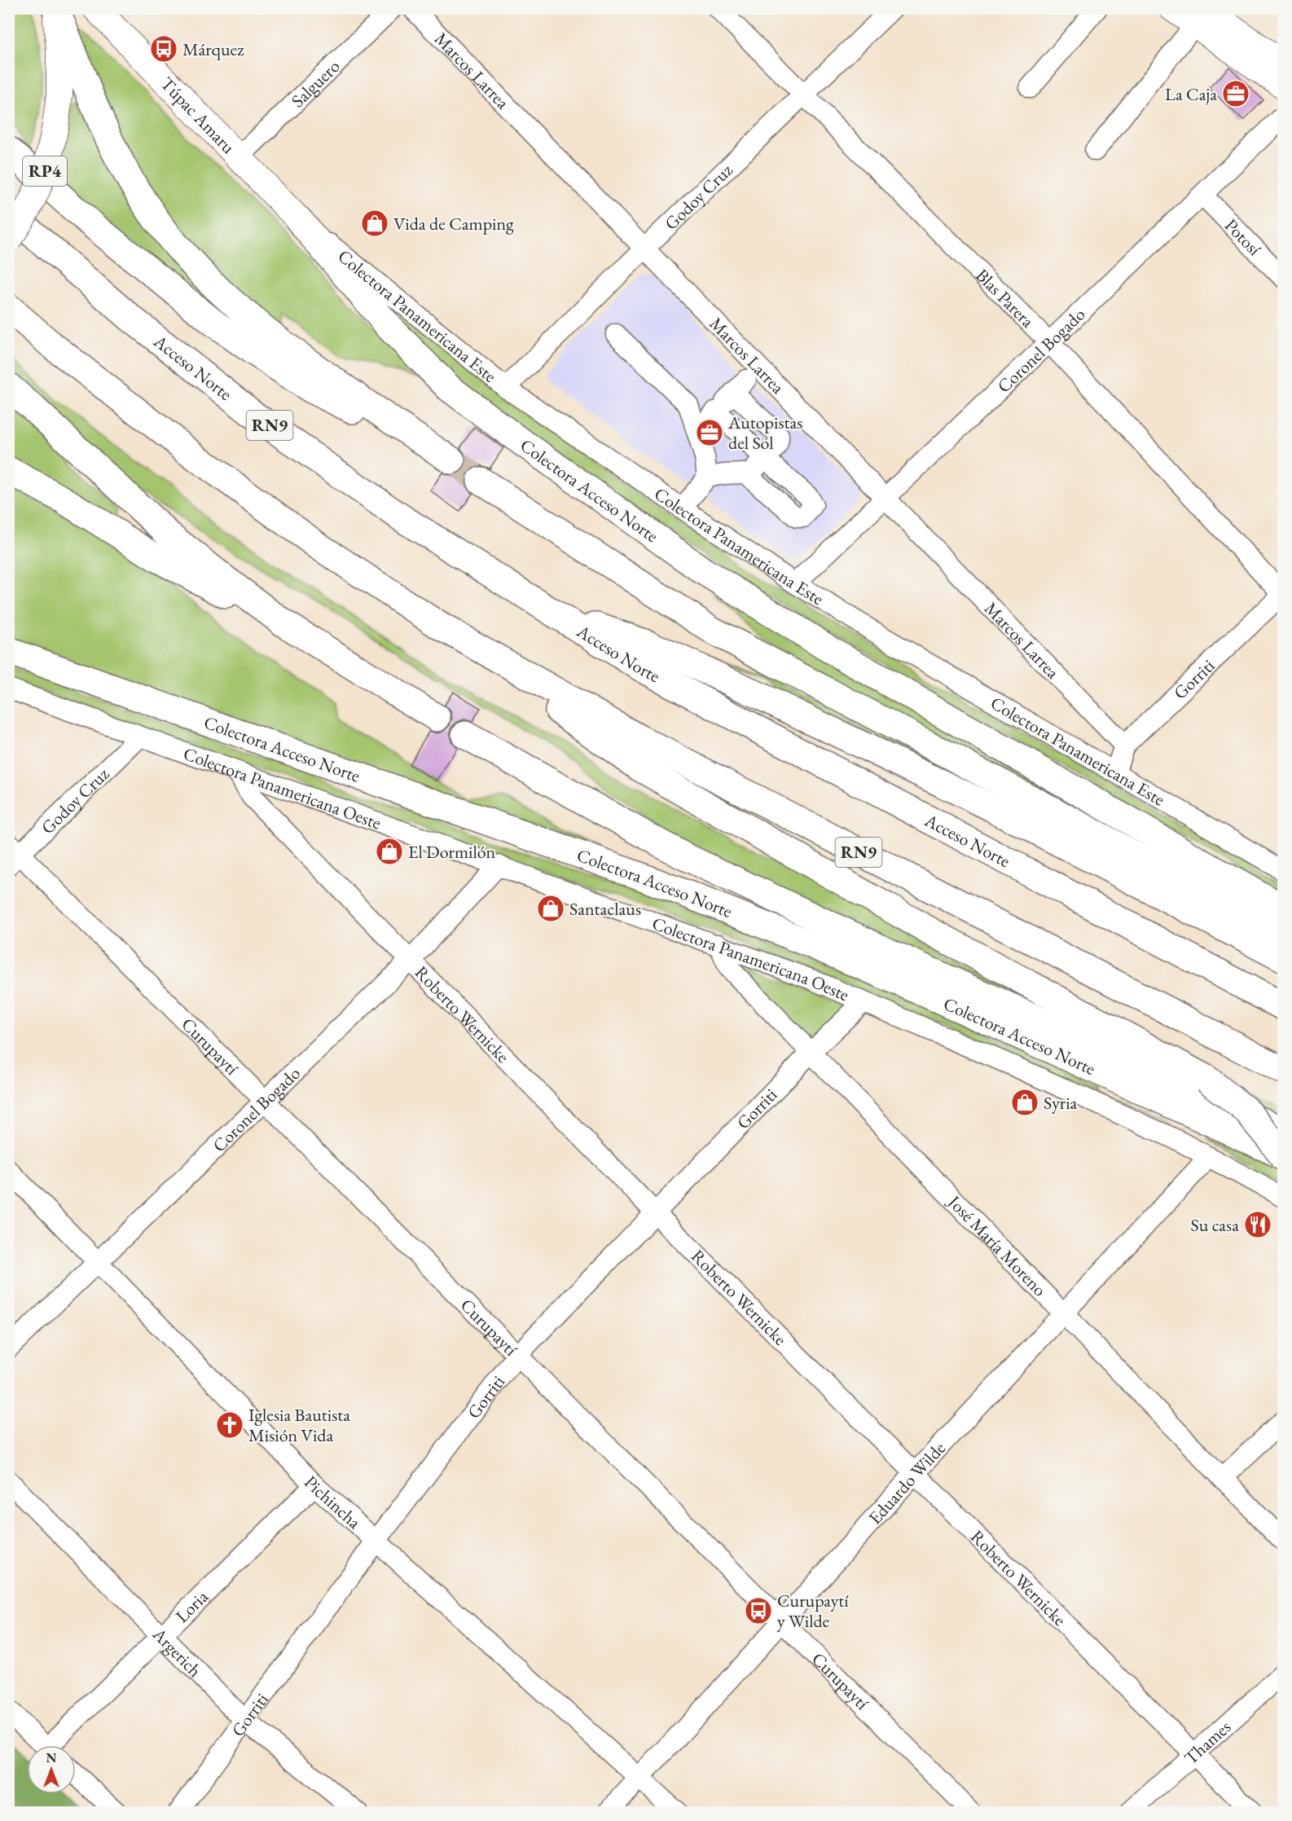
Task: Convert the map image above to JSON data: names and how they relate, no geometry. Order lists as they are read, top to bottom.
{
  "streets": {
    "highway": ["Acceso Norte", "RN9", "Colectora Acceso Norte"],
    "main road": ["Túpac Amaru", "RP4", "Colectora Panamericana Este"],
    "street": [
      "Marcos Larrea",
      "Salguero",
      "Godoy Cruz",
      "Potosí",
      "Blas Parera",
      "Coronel Bogado",
      "Gorriti",
      "Colectora Panamericana Oeste",
      "Roberto Wernicke",
      "Curupaytí",
      "José María Moreno",
      "Eduardo Wilde",
      "Pichincha",
      "Loria",
      "Argerich",
      "Thames"
    ]
  },
  "crossings": [
    ["Marcos Larrea", "Godoy Cruz"],
    ["Marcos Larrea", "Coronel Bogado"],
    ["Marcos Larrea", "Gorriti"],
    ["Salguero", "Túpac Amaru"],
    ["Salguero", "Colectora Panamericana Este"],
    ["Túpac Amaru", "Colectora Panamericana Este"],
    ["Godoy Cruz", "Blas Parera"],
    ["Godoy Cruz", "Colectora Panamericana Este"],
    ["Godoy Cruz", "Colectora Panamericana Oeste"],
    ["Godoy Cruz", "Curupaytí"],
    ["Potosí", "Coronel Bogado"],
    ["Blas Parera", "Coronel Bogado"],
    ["Blas Parera", "Gorriti"],
    ["Colectora Panamericana Este", "Coronel Bogado"],
    ["Colectora Panamericana Este", "Colectora Acceso Norte"],
    ["Colectora Panamericana Este", "Gorriti"],
    ["Coronel Bogado", "Colectora Panamericana Oeste"],
    ["Coronel Bogado", "Roberto Wernicke"],
    ["Coronel Bogado", "Curupaytí"],
    ["Coronel Bogado", "Pichincha"],
    ["Gorriti", "Colectora Panamericana Oeste"],
    ["Gorriti", "Roberto Wernicke"],
    ["Gorriti", "Curupaytí"],
    ["Gorriti", "José María Moreno"],
    ["Gorriti", "Pichincha"],
    ["Gorriti", "Argerich"],
    ["Colectora Panamericana Oeste", "Roberto Wernicke"],
    ["Colectora Panamericana Oeste", "José María Moreno"],
    ["Colectora Panamericana Oeste", "Eduardo Wilde"],
    ["Roberto Wernicke", "Eduardo Wilde"],
    ["Roberto Wernicke", "Thames"],
    ["Curupaytí", "Eduardo Wilde"],
    ["José María Moreno", "Eduardo Wilde"],
    ["Eduardo Wilde", "Pichincha"],
    ["Pichincha", "Loria"],
    ["Loria", "Argerich"]
  ],
  "places": {
    "bus stop": ["Márquez", "Curupaytí y Wilde"],
    "office": ["La Caja", "Autopistas del Sol"],
    "shop": [
      "Vida de Camping",
      "El Dormilón",
      "Santaclaus",
      "Syria"
    ],
    "restaurant": ["Su casa"],
    "church": ["Iglesia Bautista Misión Vida"]
  },
  "north": "top"
}
